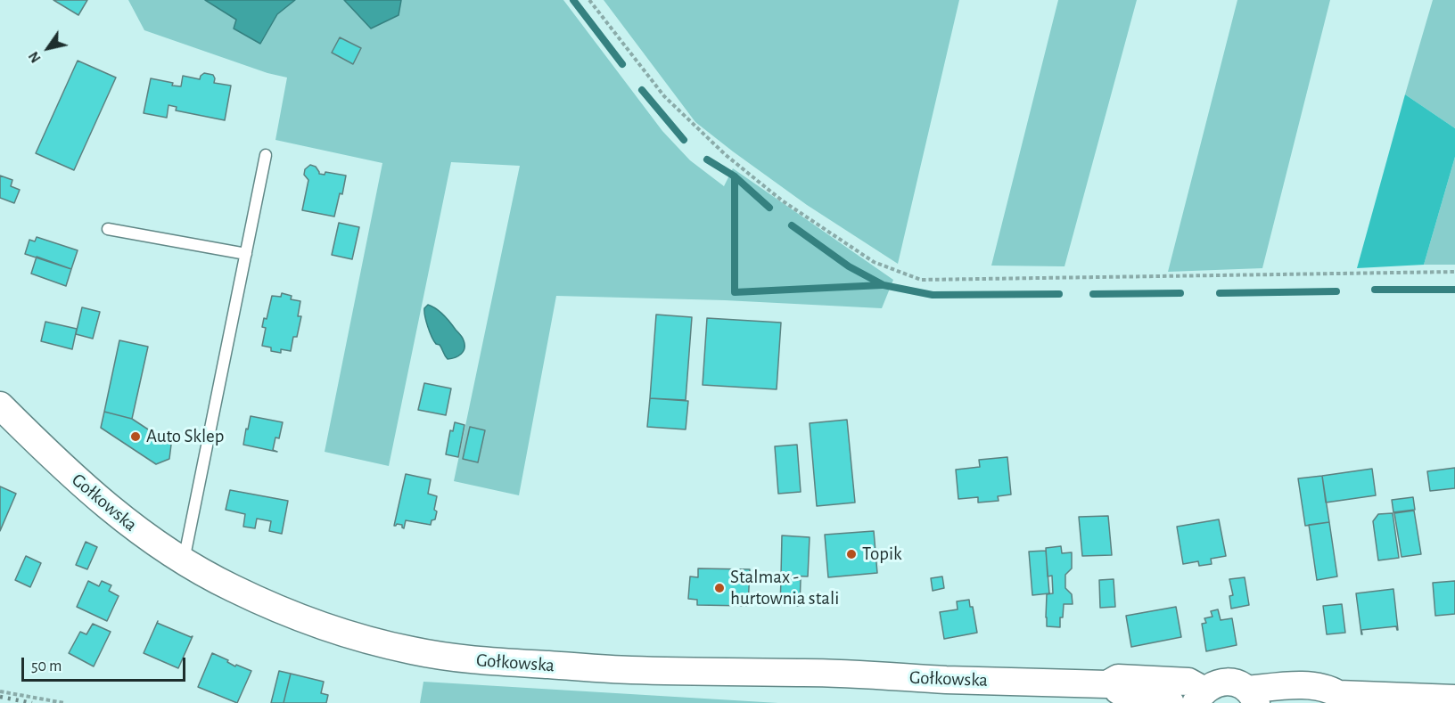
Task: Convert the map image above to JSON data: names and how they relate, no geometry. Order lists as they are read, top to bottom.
{
  "streets": {
    "street": ["Gołkowska"]
  },
  "places": ["Auto Sklep", "Topik", "Stalmax - hurtownia stali"],
  "scale_bar": "50 m",
  "north": "bottom left"
}
